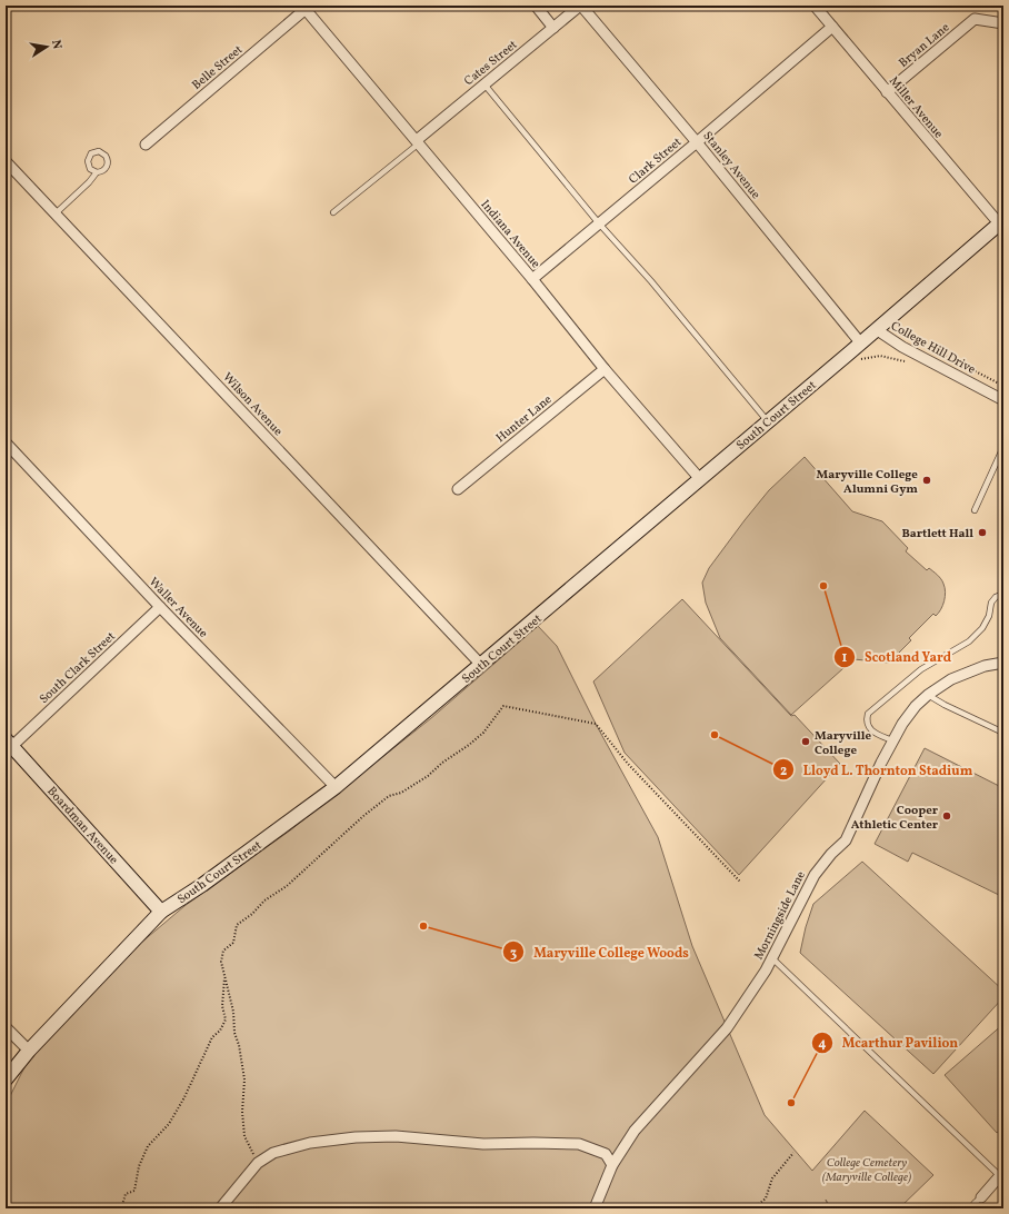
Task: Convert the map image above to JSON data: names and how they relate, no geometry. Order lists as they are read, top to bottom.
{
  "streets": {
    "street": [
      "Bryan Lane",
      "Cates Street",
      "Belle Street",
      "Miller Avenue",
      "Clark Street",
      "Stanley Avenue",
      "Indiana Avenue",
      "College Hill Drive",
      "Wilson Avenue",
      "South Court Street",
      "Hunter Lane",
      "Waller Avenue",
      "South Clark Street",
      "Boardman Avenue",
      "Morningside Lane"
    ]
  },
  "crossings": [
    ["Bryan Lane", "Miller Avenue"],
    ["Cates Street", "Stanley Avenue"],
    ["Cates Street", "Indiana Avenue"],
    ["Belle Street", "Indiana Avenue"],
    ["Miller Avenue", "Clark Street"],
    ["Miller Avenue", "South Court Street"],
    ["Clark Street", "Stanley Avenue"],
    ["Clark Street", "Indiana Avenue"],
    ["Stanley Avenue", "South Court Street"],
    ["Indiana Avenue", "South Court Street"],
    ["Indiana Avenue", "Hunter Lane"],
    ["College Hill Drive", "South Court Street"],
    ["Wilson Avenue", "South Court Street"],
    ["South Court Street", "Waller Avenue"],
    ["South Court Street", "Boardman Avenue"],
    ["Waller Avenue", "South Clark Street"],
    ["South Clark Street", "Boardman Avenue"]
  ],
  "parks": ["College Cemetery (Maryville College)"],
  "places": [
    "Maryville College Alumni Gym",
    "Bartlett Hall",
    "Scotland Yard",
    "Lloyd L. Thornton Stadium",
    "Maryville College",
    "Cooper Athletic Center",
    "Maryville College Woods",
    "Mcarthur Pavilion"
  ],
  "north": "right"
}
